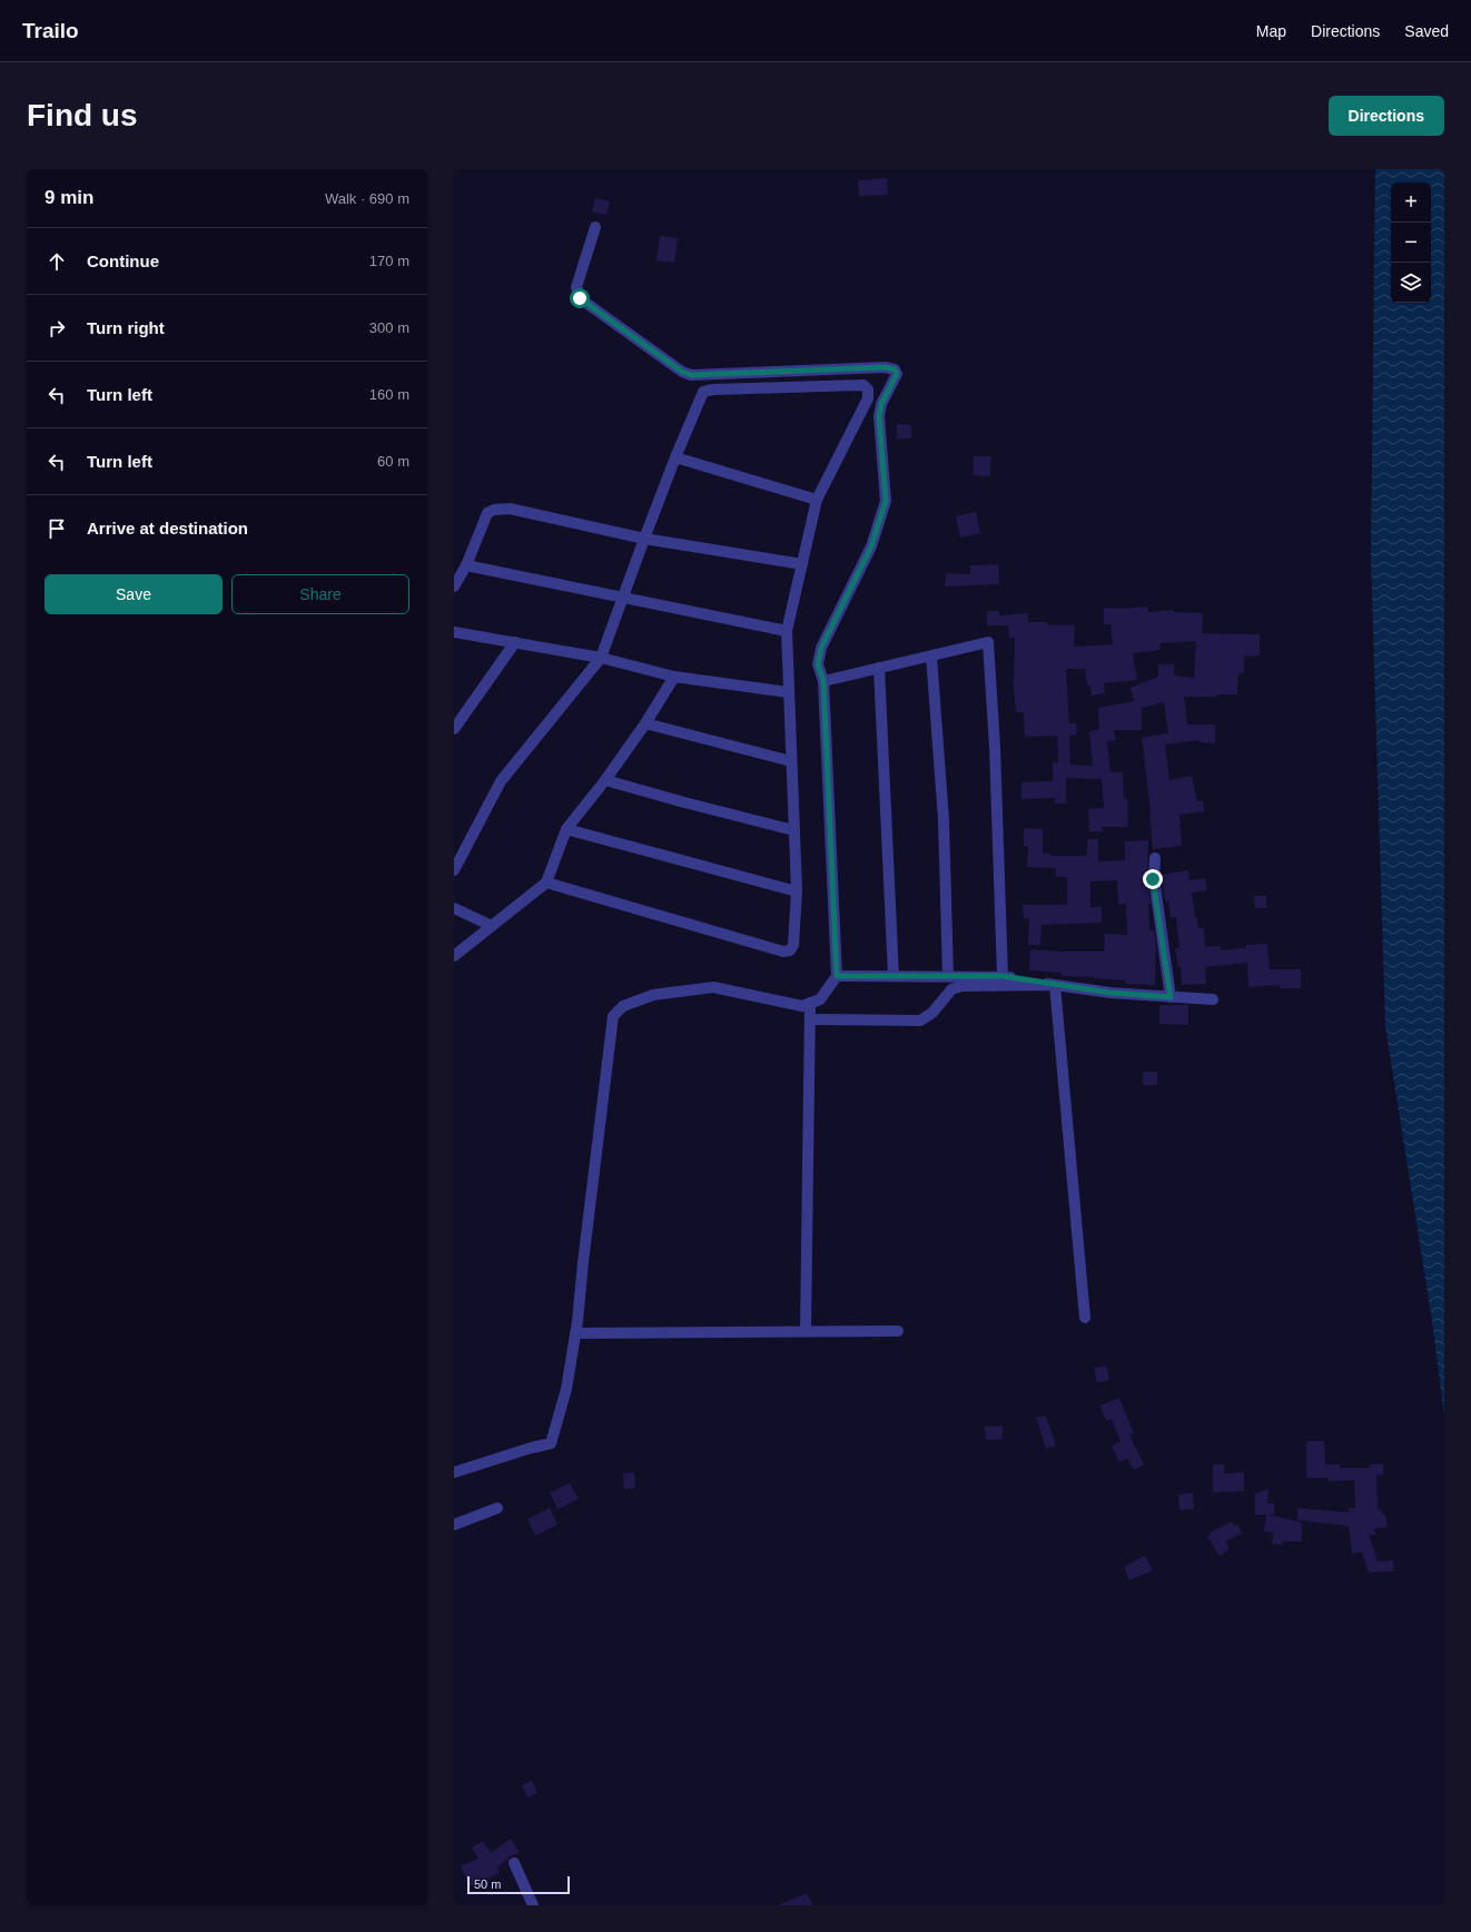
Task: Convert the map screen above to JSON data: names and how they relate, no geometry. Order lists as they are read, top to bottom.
{
  "scale_bar": "50 m",
  "page": {
    "header": "Trailo",
    "nav": ["Map", "Directions", "Saved"],
    "buttons": [
      "Directions",
      ["Save", "Share"]
    ],
    "title": "Find us",
    "heading": ["9 min", "Walk · 690 m"],
    "map_buttons": ["+", "−"],
    "list": [
      ["Continue", "170 m"],
      ["Turn right", "300 m"],
      ["Turn left", "160 m"],
      ["Turn left", "60 m"],
      "Arrive at destination"
    ],
    "scale": "50 m"
  }
}
